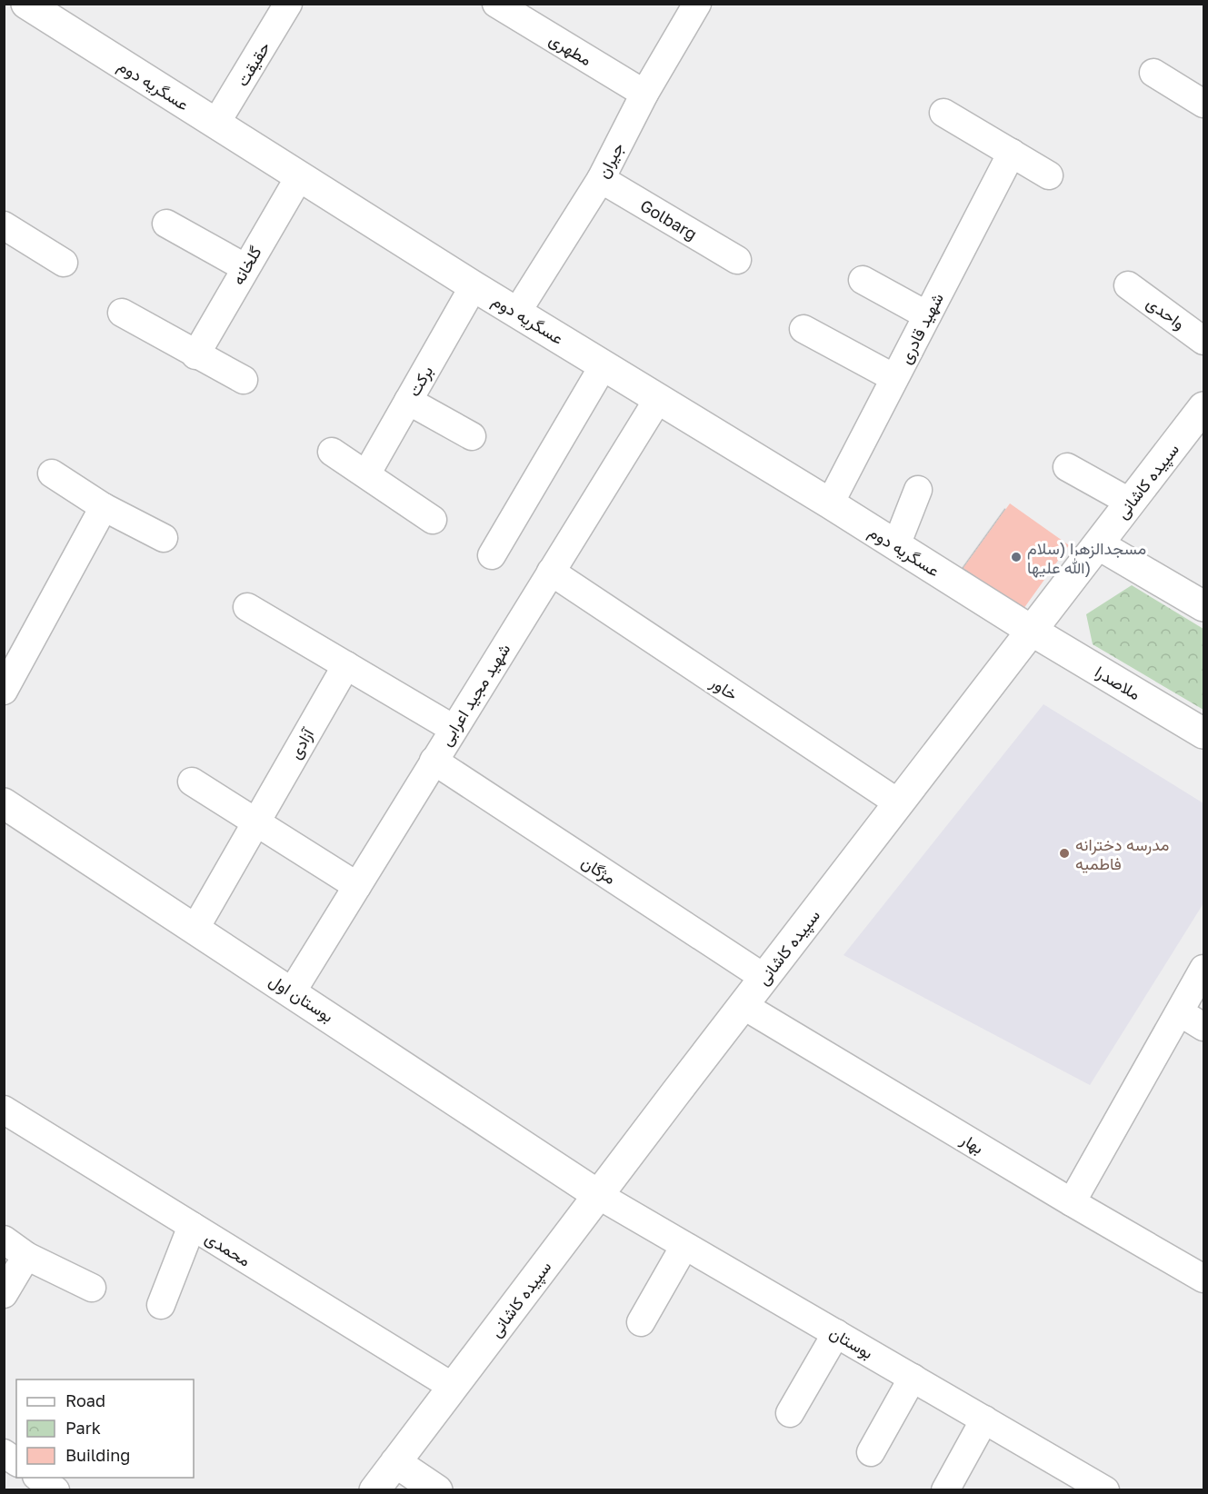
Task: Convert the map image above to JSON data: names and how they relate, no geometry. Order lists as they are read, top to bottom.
{
  "streets": {
    "street": [
      "مطهری",
      "حقیقت",
      "عسگریه دوم",
      "جیران",
      "Golbarg",
      "گلخانه",
      "واحدی",
      "شهید قادری",
      "برکت",
      "سپیده کاشانی",
      "ملاصدرا",
      "خاور",
      "شهید مجید اعرابی",
      "آزادی",
      "مژگان",
      "بوستان اول",
      "بهار",
      "محمدی",
      "بوستان"
    ]
  },
  "crossings": [
    ["مطهری", "جیران"],
    ["حقیقت", "عسگریه دوم"],
    ["عسگریه دوم", "جیران"],
    ["عسگریه دوم", "گلخانه"],
    ["عسگریه دوم", "شهید قادری"],
    ["عسگریه دوم", "برکت"],
    ["عسگریه دوم", "سپیده کاشانی"],
    ["عسگریه دوم", "ملاصدرا"],
    ["عسگریه دوم", "شهید مجید اعرابی"],
    ["جیران", "Golbarg"],
    ["سپیده کاشانی", "ملاصدرا"],
    ["سپیده کاشانی", "خاور"],
    ["سپیده کاشانی", "مژگان"],
    ["سپیده کاشانی", "بوستان اول"],
    ["سپیده کاشانی", "بهار"],
    ["سپیده کاشانی", "محمدی"],
    ["سپیده کاشانی", "بوستان"],
    ["خاور", "شهید مجید اعرابی"],
    ["شهید مجید اعرابی", "مژگان"],
    ["شهید مجید اعرابی", "بوستان اول"],
    ["آزادی", "بوستان اول"],
    ["بوستان اول", "بوستان"]
  ],
  "places": ["مسجدالزهرا (سلام الله علیها)", "مدرسه دخترانه فاطمیه"],
  "legend": ["Road", "Park", "Building"]
}
